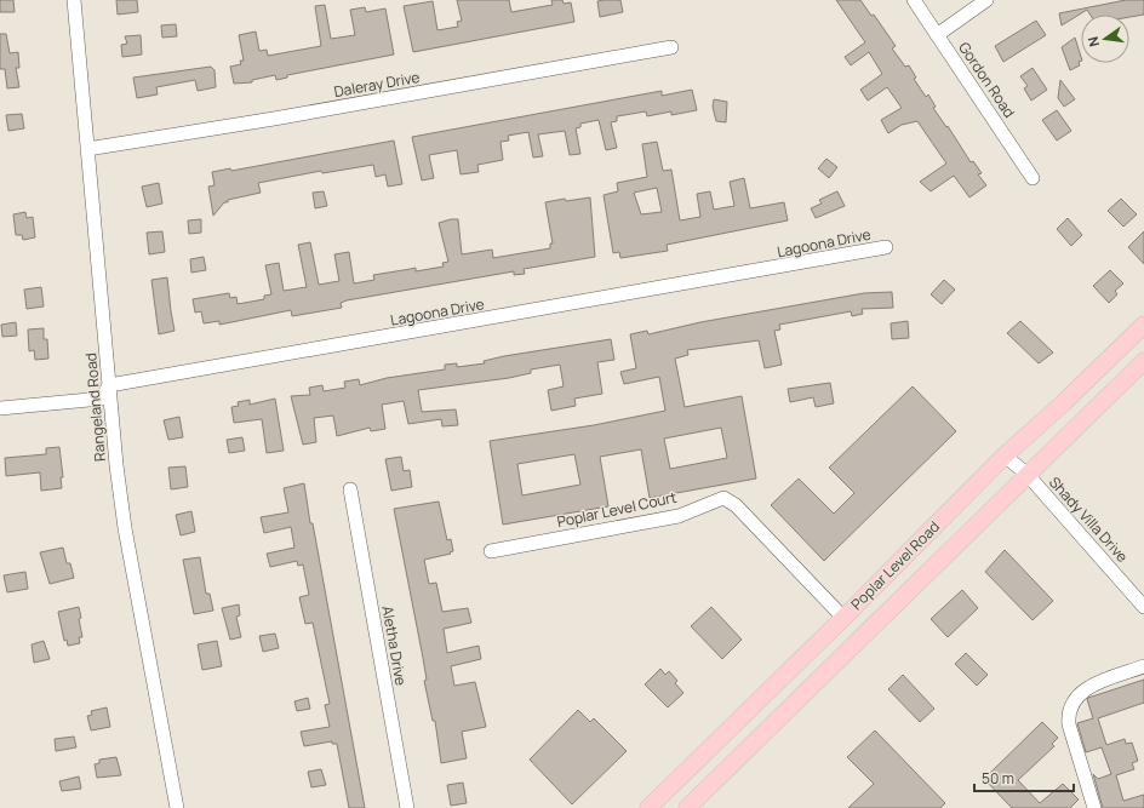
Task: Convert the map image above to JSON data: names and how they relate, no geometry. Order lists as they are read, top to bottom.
{
  "streets": {
    "main road": ["Poplar Level Road"],
    "street": [
      "Gordon Road",
      "Daleray Drive",
      "Lagoona Drive",
      "Rangeland Road",
      "Poplar Level Court",
      "Shady Villa Drive",
      "Aletha Drive"
    ]
  },
  "crossings": [
    ["Daleray Drive", "Rangeland Road"],
    ["Lagoona Drive", "Rangeland Road"],
    ["Poplar Level Court", "Poplar Level Road"],
    ["Shady Villa Drive", "Poplar Level Road"]
  ],
  "scale_bar": "50 m",
  "north": "left"
}
